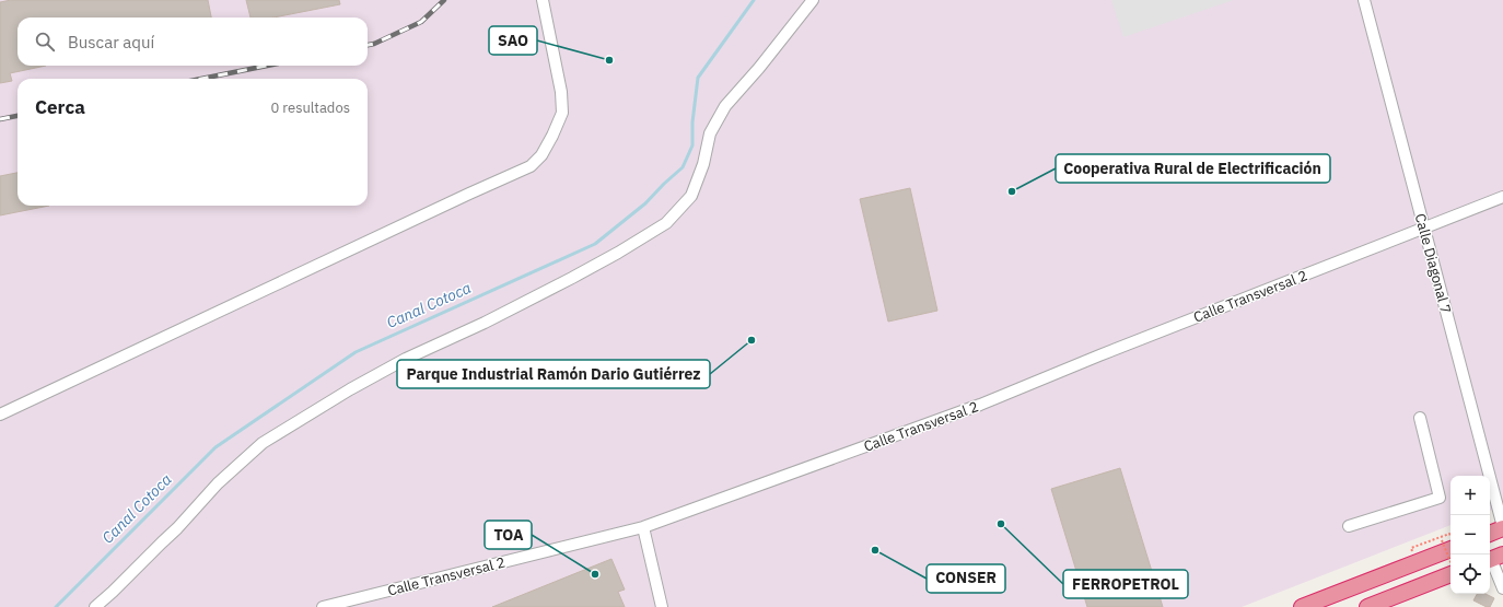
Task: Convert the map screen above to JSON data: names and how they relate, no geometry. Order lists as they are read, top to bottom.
{
  "streets": {
    "street": ["Calle Diagonal 7", "Calle Transversal 2"]
  },
  "crossings": [
    ["Calle Diagonal 7", "Calle Transversal 2"]
  ],
  "water": ["Canal Cotoca"],
  "places": [
    "SAO",
    "Cooperativa Rural de Electrificación",
    "Parque Industrial Ramón Dario Gutiérrez",
    "FERROPETROL",
    "CONSER",
    "TOA"
  ],
  "page": {
    "search": "Buscar aquí",
    "heading": ["Cerca", "0 resultados"],
    "map_buttons": ["+", "−"]
  }
}
